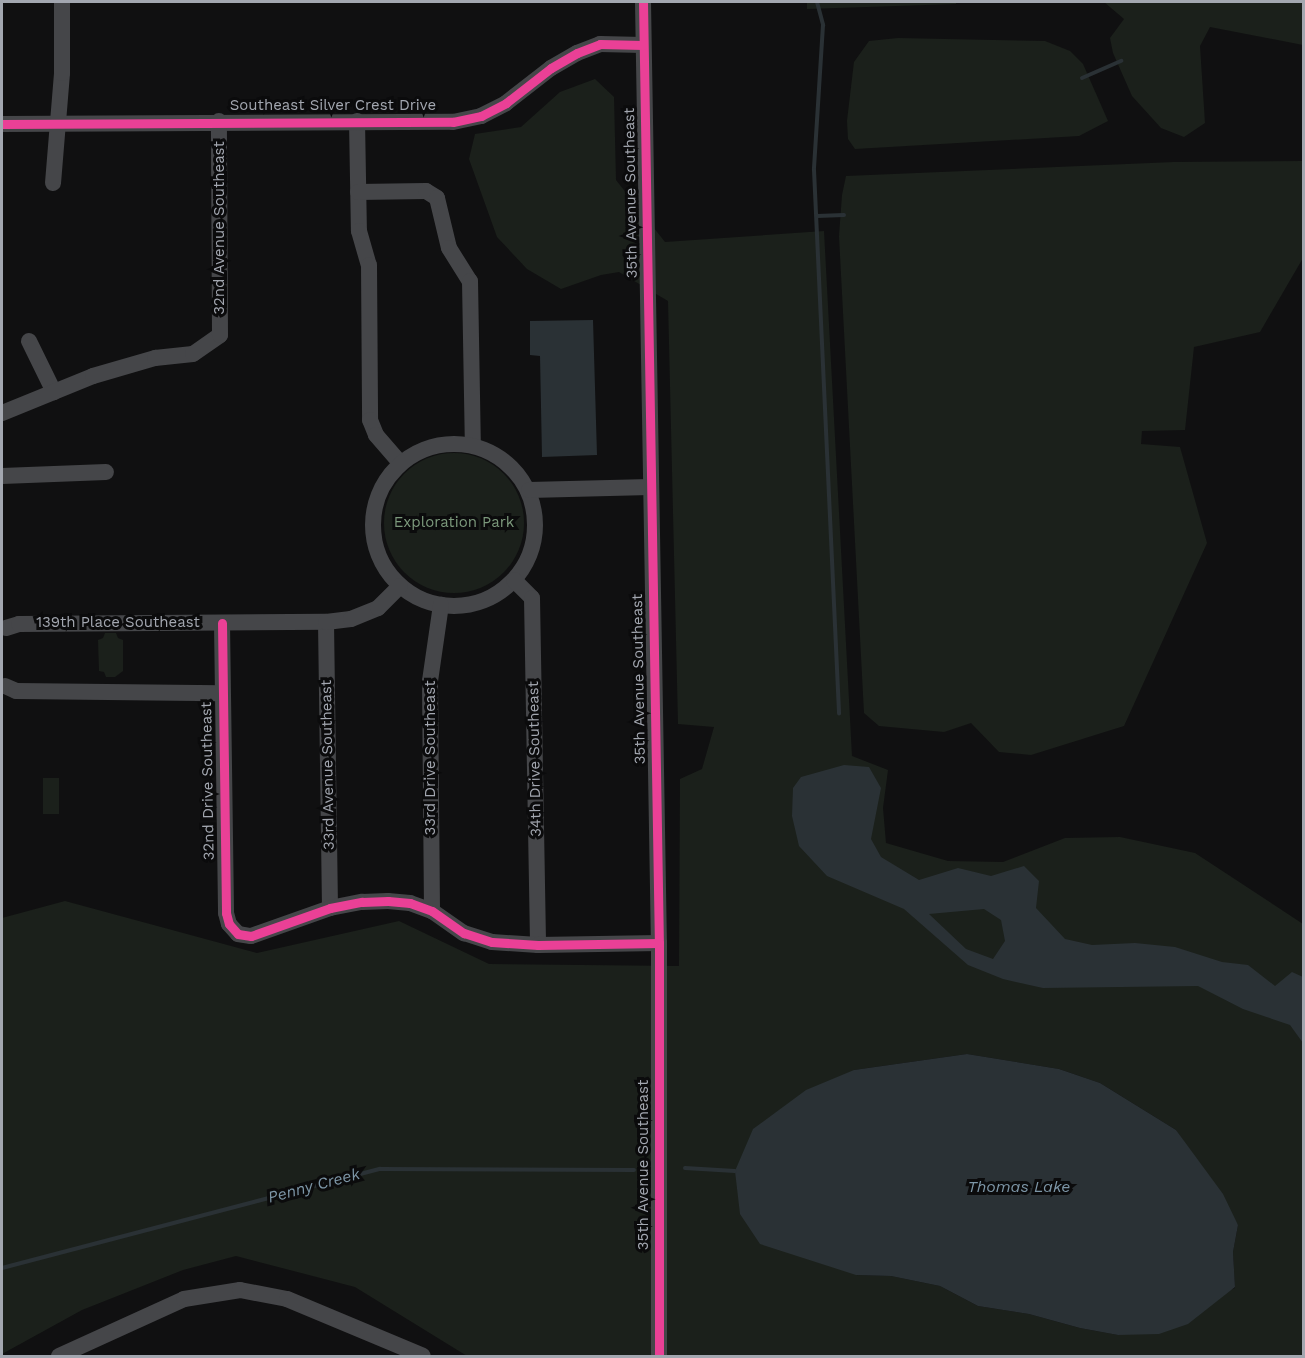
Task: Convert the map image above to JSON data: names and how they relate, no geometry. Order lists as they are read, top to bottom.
{
  "streets": {
    "street": [
      "Southeast Silver Crest Drive",
      "35th Avenue Southeast",
      "32nd Avenue Southeast",
      "139th Place Southeast",
      "33rd Drive Southeast",
      "34th Drive Southeast",
      "33rd Avenue Southeast",
      "32nd Drive Southeast"
    ]
  },
  "crossings": [
    ["Southeast Silver Crest Drive", "35th Avenue Southeast"],
    ["Southeast Silver Crest Drive", "32nd Avenue Southeast"],
    ["139th Place Southeast", "33rd Drive Southeast"],
    ["139th Place Southeast", "34th Drive Southeast"],
    ["139th Place Southeast", "33rd Avenue Southeast"],
    ["139th Place Southeast", "32nd Drive Southeast"],
    ["33rd Drive Southeast", "34th Drive Southeast"],
    ["33rd Avenue Southeast", "32nd Drive Southeast"]
  ],
  "water": ["Penny Creek", "Thomas Lake"],
  "parks": ["Exploration Park"]
}
